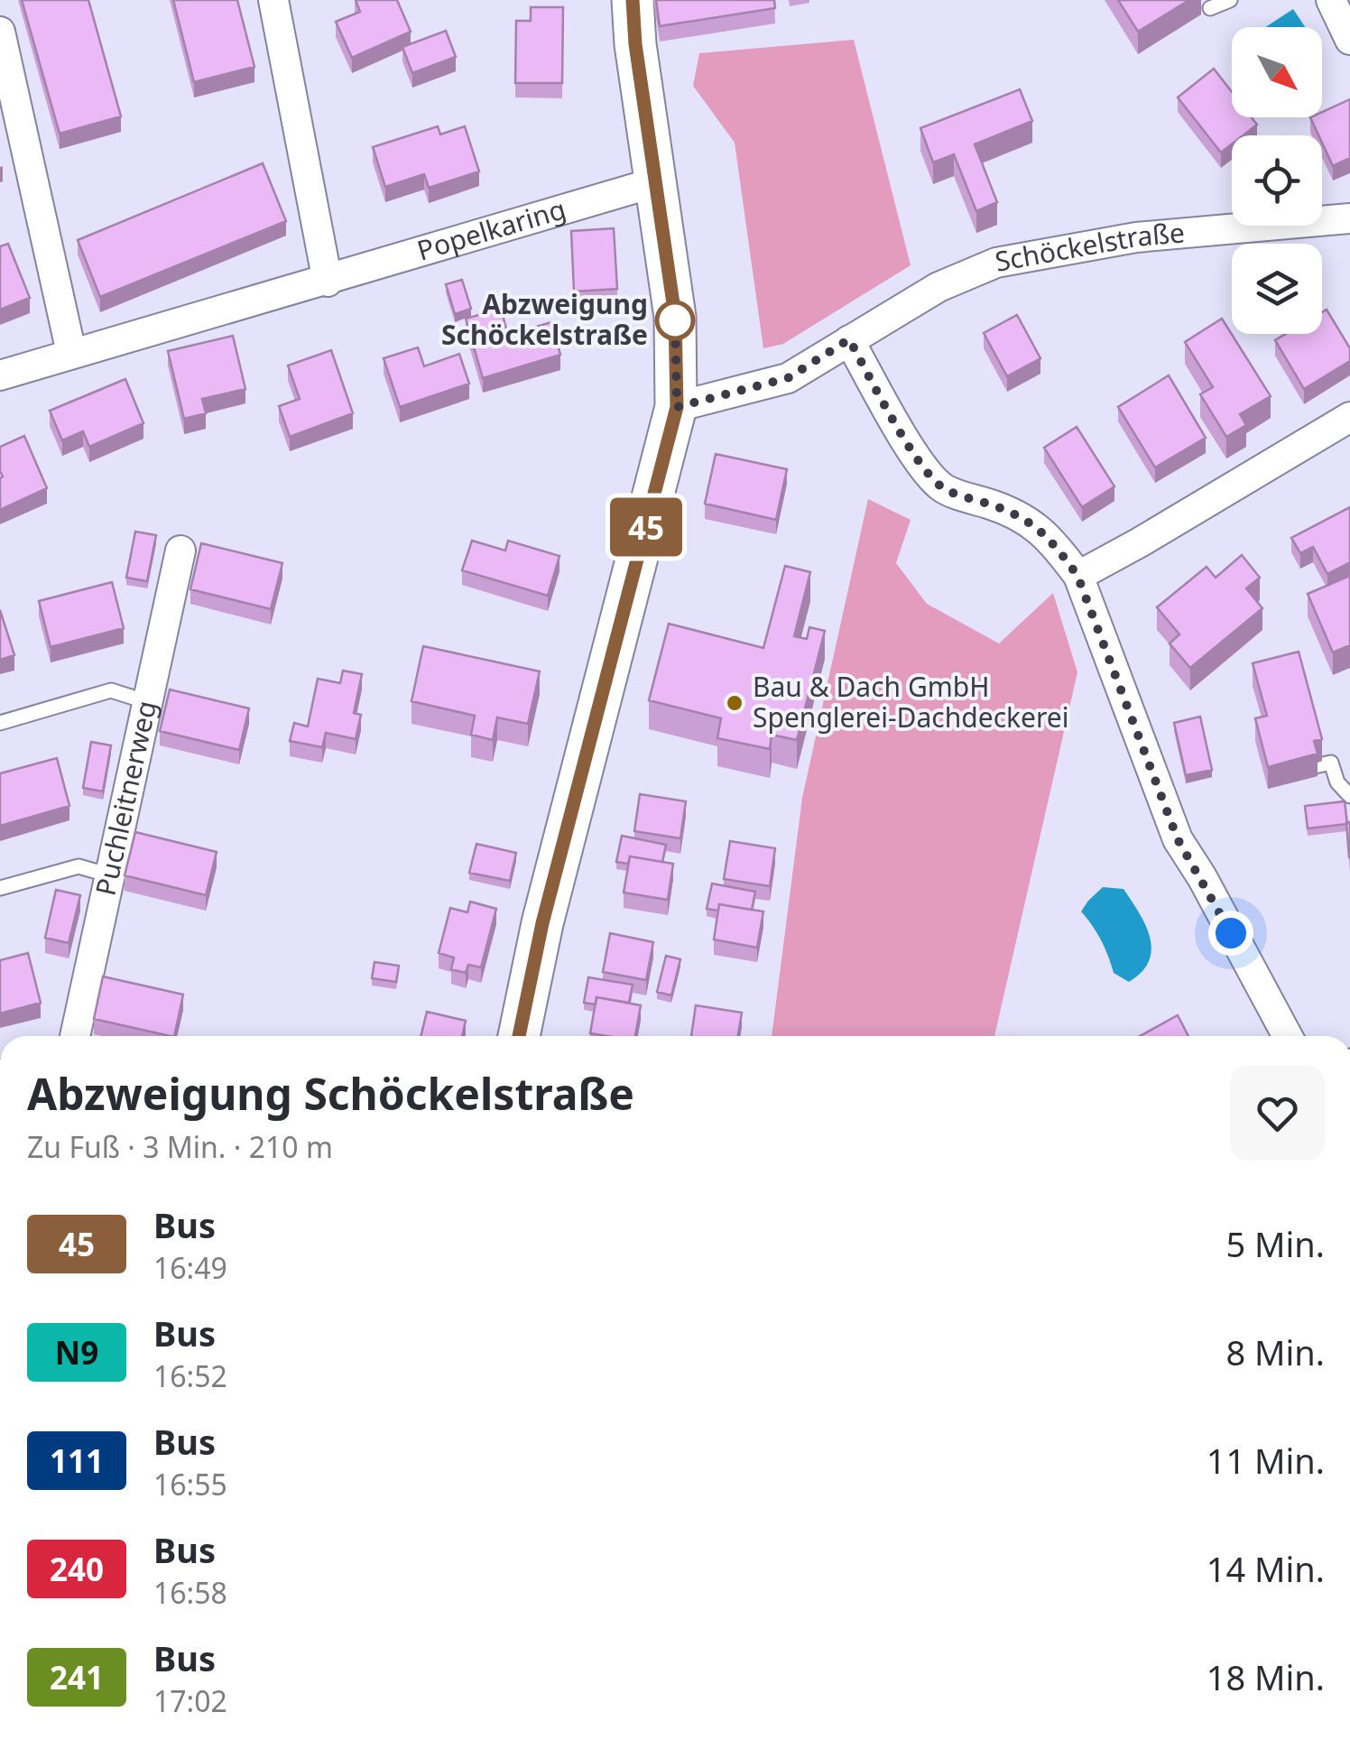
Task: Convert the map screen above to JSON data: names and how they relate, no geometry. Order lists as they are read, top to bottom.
{
  "streets": {
    "street": ["Popelkaring", "Schöckelstraße", "Puchleitnerweg"]
  },
  "places": ["Abzweigung Schöckelstraße", "Bau & Dach GmbH Spenglerei-Dachdeckerei"],
  "lines": ["bus line 45"],
  "north": "bottom right",
  "page": {
    "on_map": "45",
    "heading": ["Abzweigung Schöckelstraße", "Zu Fuß · 3 Min. · 210 m"],
    "list": [
      {
        "mark": "45",
        "name": "Bus",
        "note": "16:49",
        "value": "5 Min."
      },
      {
        "mark": "N9",
        "name": "Bus",
        "note": "16:52",
        "value": "8 Min."
      },
      {
        "mark": "111",
        "name": "Bus",
        "note": "16:55",
        "value": "11 Min."
      },
      {
        "mark": "240",
        "name": "Bus",
        "note": "16:58",
        "value": "14 Min."
      },
      {
        "mark": "241",
        "name": "Bus",
        "note": "17:02",
        "value": "18 Min."
      }
    ]
  }
}
